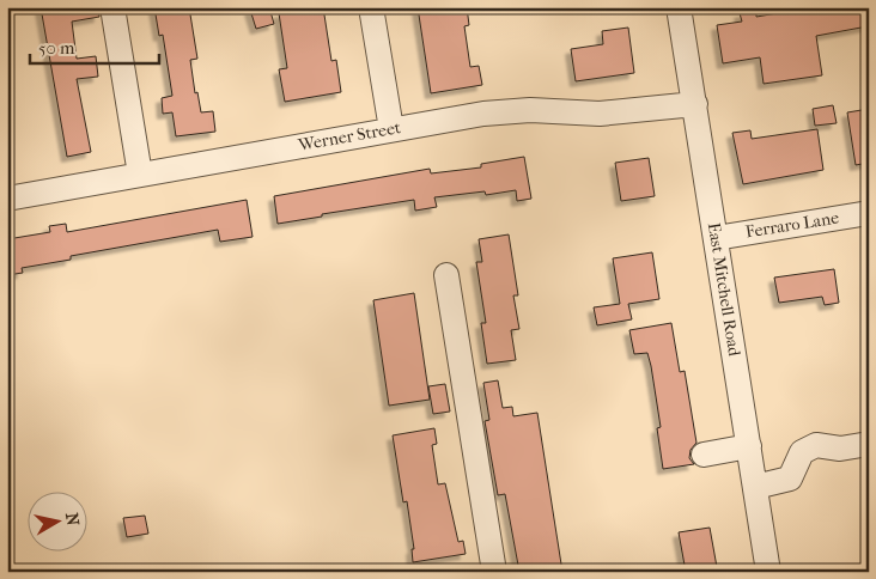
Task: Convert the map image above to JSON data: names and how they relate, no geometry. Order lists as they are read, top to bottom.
{
  "streets": {
    "street": ["Werner Street", "Ferraro Lane", "East Mitchell Road"]
  },
  "crossings": [
    ["Werner Street", "East Mitchell Road"],
    ["Ferraro Lane", "East Mitchell Road"]
  ],
  "scale_bar": "50 m",
  "north": "right"
}
